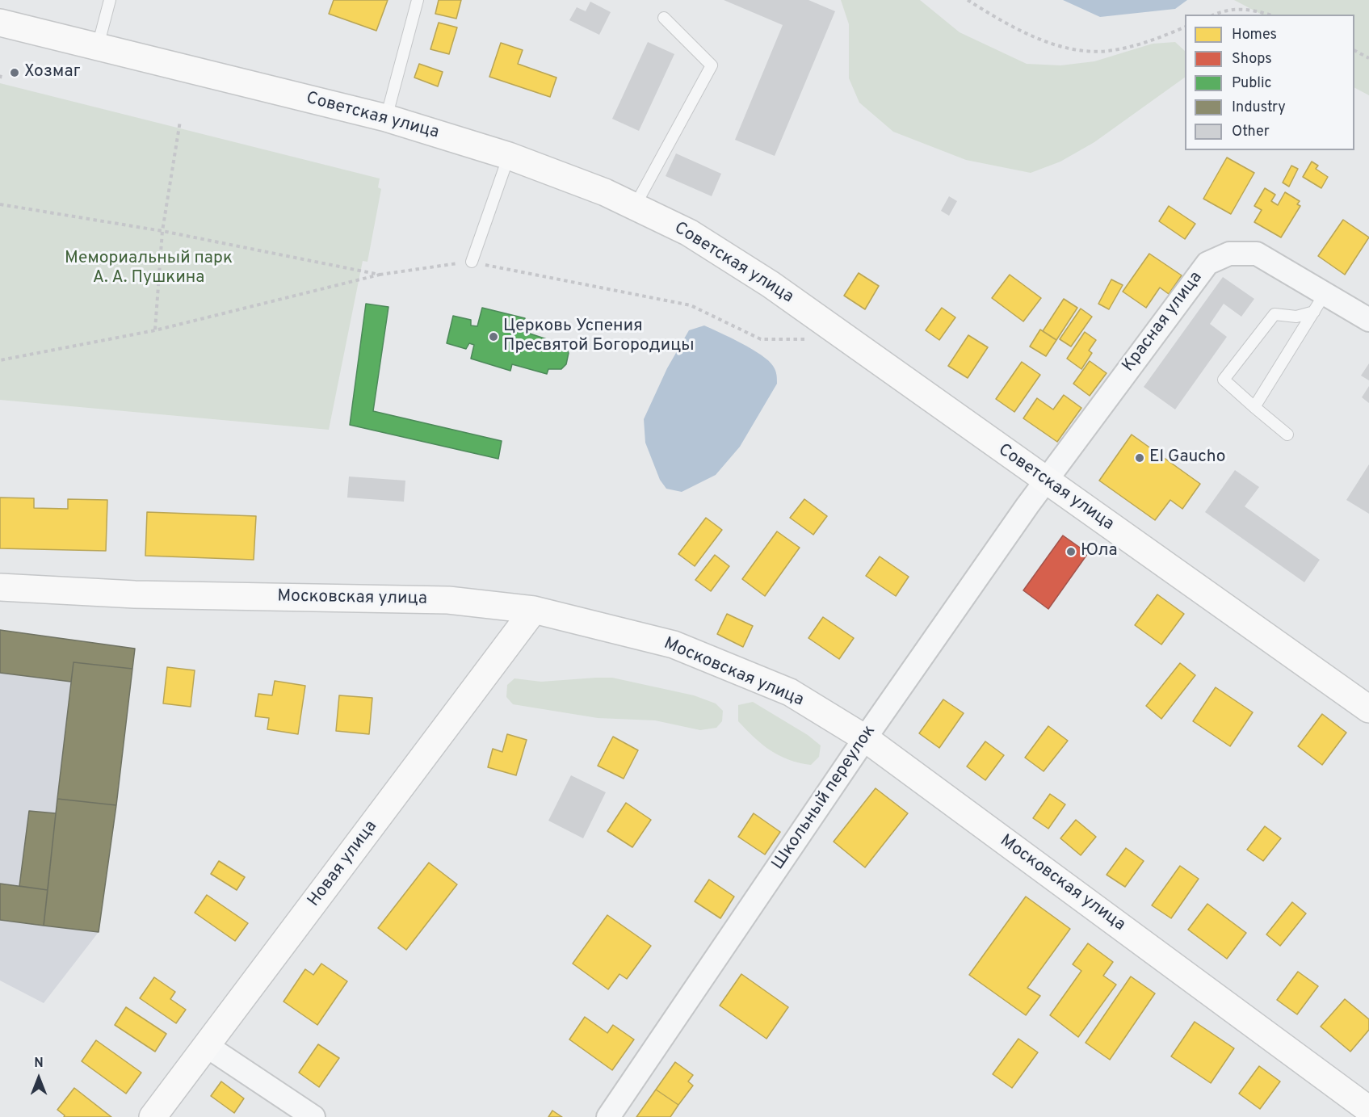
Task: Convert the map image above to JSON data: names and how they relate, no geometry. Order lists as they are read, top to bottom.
{
  "streets": {
    "street": [
      "Советская улица",
      "Красная улица",
      "Московская улица",
      "Школьный переулок",
      "Новая улица"
    ]
  },
  "crossings": [
    ["Советская улица", "Красная улица"],
    ["Советская улица", "Школьный переулок"],
    ["Красная улица", "Школьный переулок"],
    ["Московская улица", "Школьный переулок"],
    ["Московская улица", "Новая улица"]
  ],
  "parks": ["Мемориальный парк А. А. Пушкина"],
  "places": [
    "Хозмаг",
    "Церковь Успения Пресвятой Богородицы",
    "El Gaucho",
    "Юла"
  ],
  "legend": [
    "Homes",
    "Shops",
    "Public",
    "Industry",
    "Other"
  ],
  "north": "top"
}
